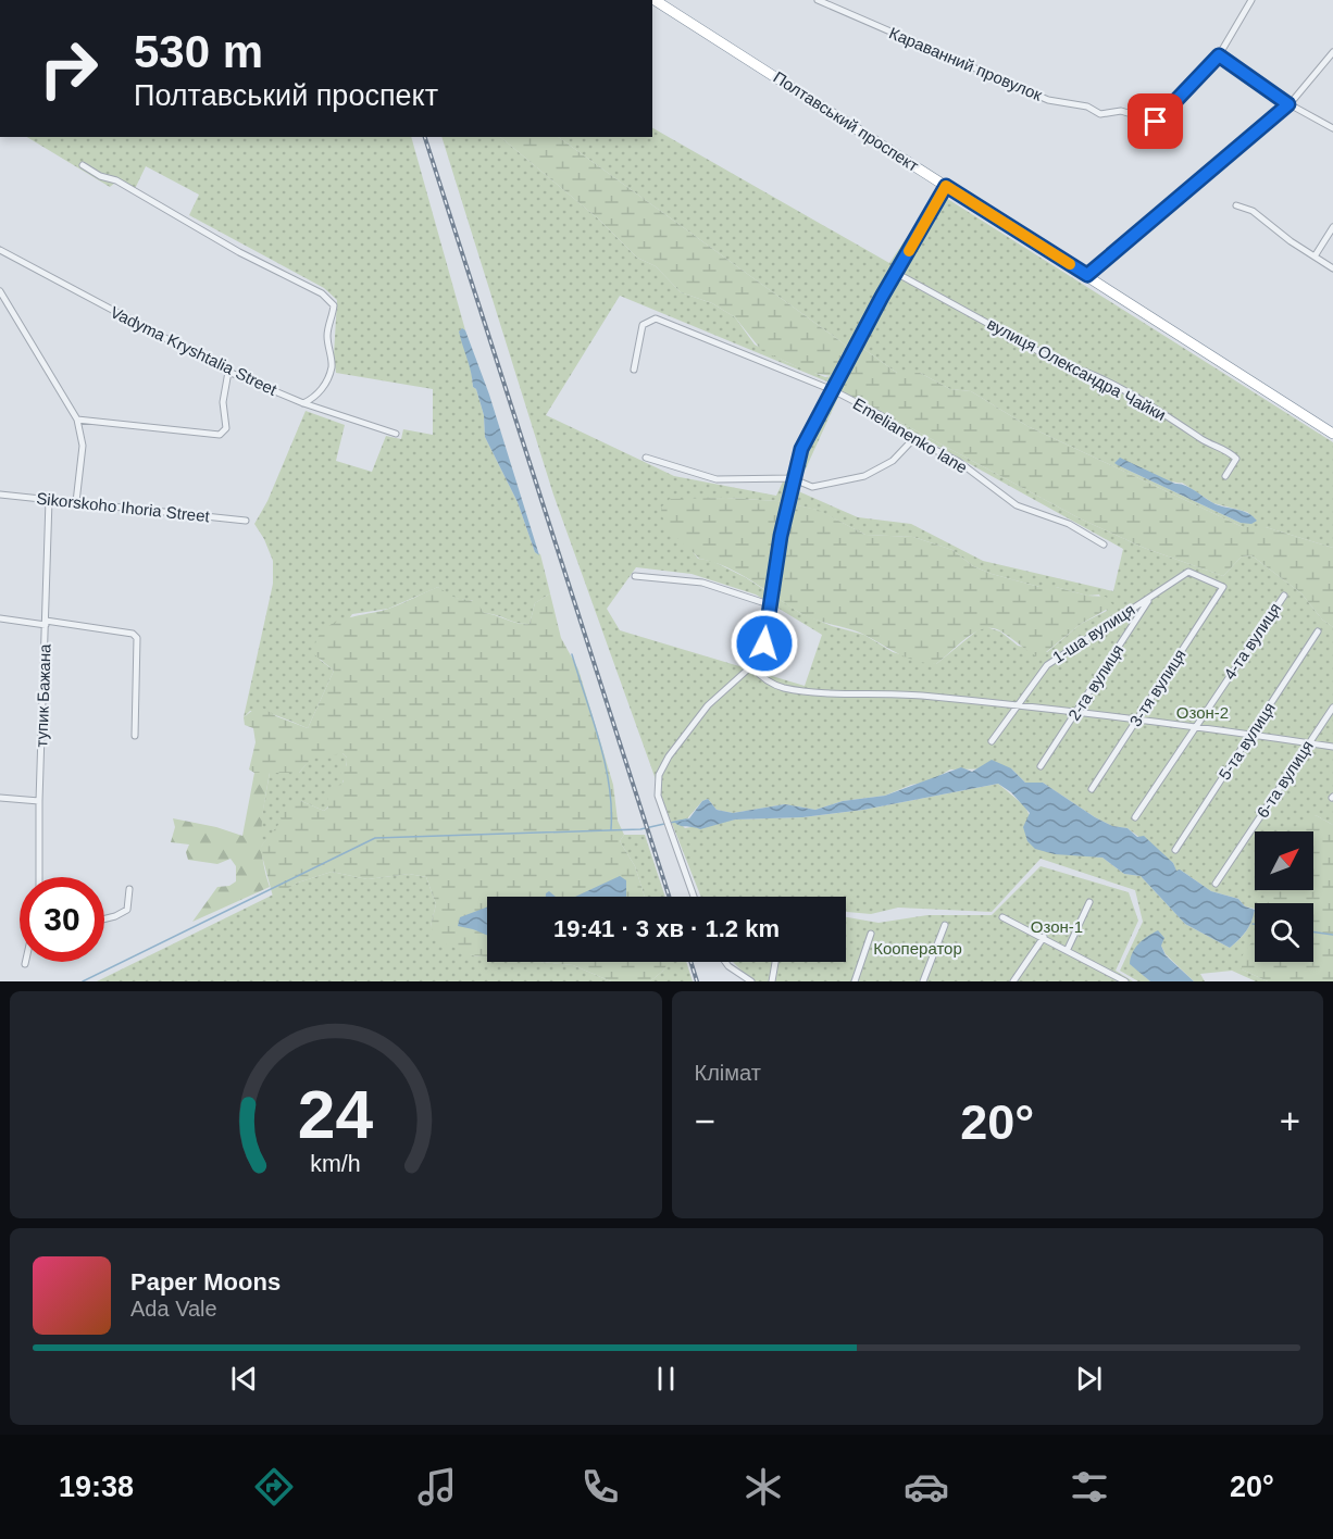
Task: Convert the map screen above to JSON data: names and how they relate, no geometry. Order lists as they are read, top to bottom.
{
  "streets": {
    "highway": ["Полтавський проспект"],
    "street": [
      "Караванний провулок",
      "Vadyma Kryshtalia Street",
      "вулиця Олександра Чайки",
      "Emelianenko lane",
      "Sikorskoho Ihoria Street",
      "1-ша вулиця",
      "4-та вулиця",
      "2-га вулиця",
      "3-тя вулиця",
      "тупик Бажана",
      "5-та вулиця",
      "6-та вулиця"
    ]
  },
  "crossings": [
    ["Sikorskoho Ihoria Street", "тупик Бажана"],
    ["1-ша вулиця", "2-га вулиця"],
    ["1-ша вулиця", "3-тя вулиця"]
  ],
  "parks": ["Озон-2", "Озон-1", "Кооператор"],
  "north": "top right",
  "page": {
    "turn": ["530 m", "Полтавський проспект"],
    "limit": "30",
    "trip": "19:41 · 3 хв · 1.2 km",
    "tile": "Клімат",
    "heat": ["−", "20°", "+"],
    "song": ["Paper Moons", "Ada Vale"],
    "tabs": ["19:38", "20°"],
    "gauge": ["24", "km/h"]
  }
}
